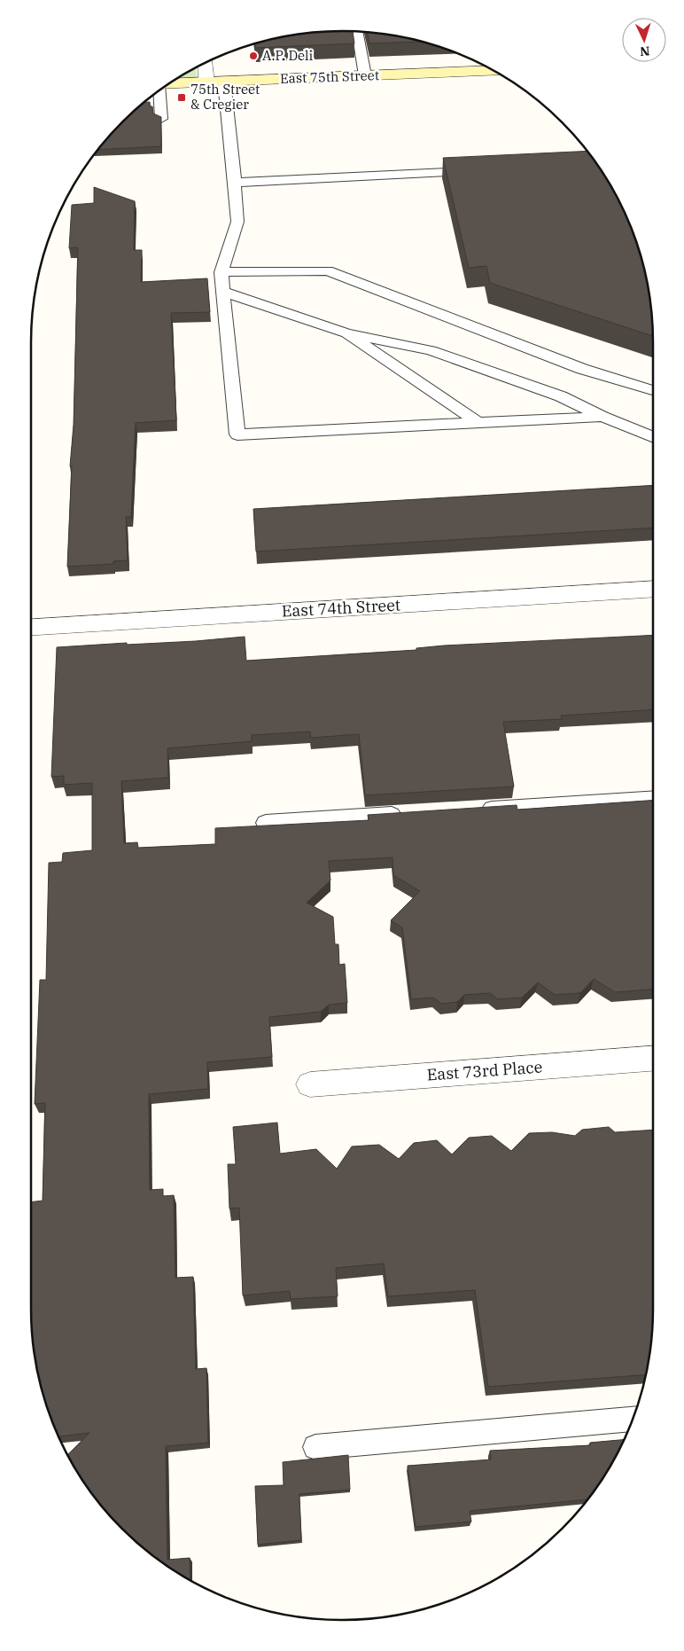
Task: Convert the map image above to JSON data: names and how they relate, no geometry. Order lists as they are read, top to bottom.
{
  "streets": {
    "main road": ["East 75th Street"],
    "street": ["East 74th Street", "East 73rd Place"]
  },
  "places": {
    "other": ["A.P. Deli"],
    "transit": ["75th Street & Cregier"]
  },
  "north": "bottom"
}
